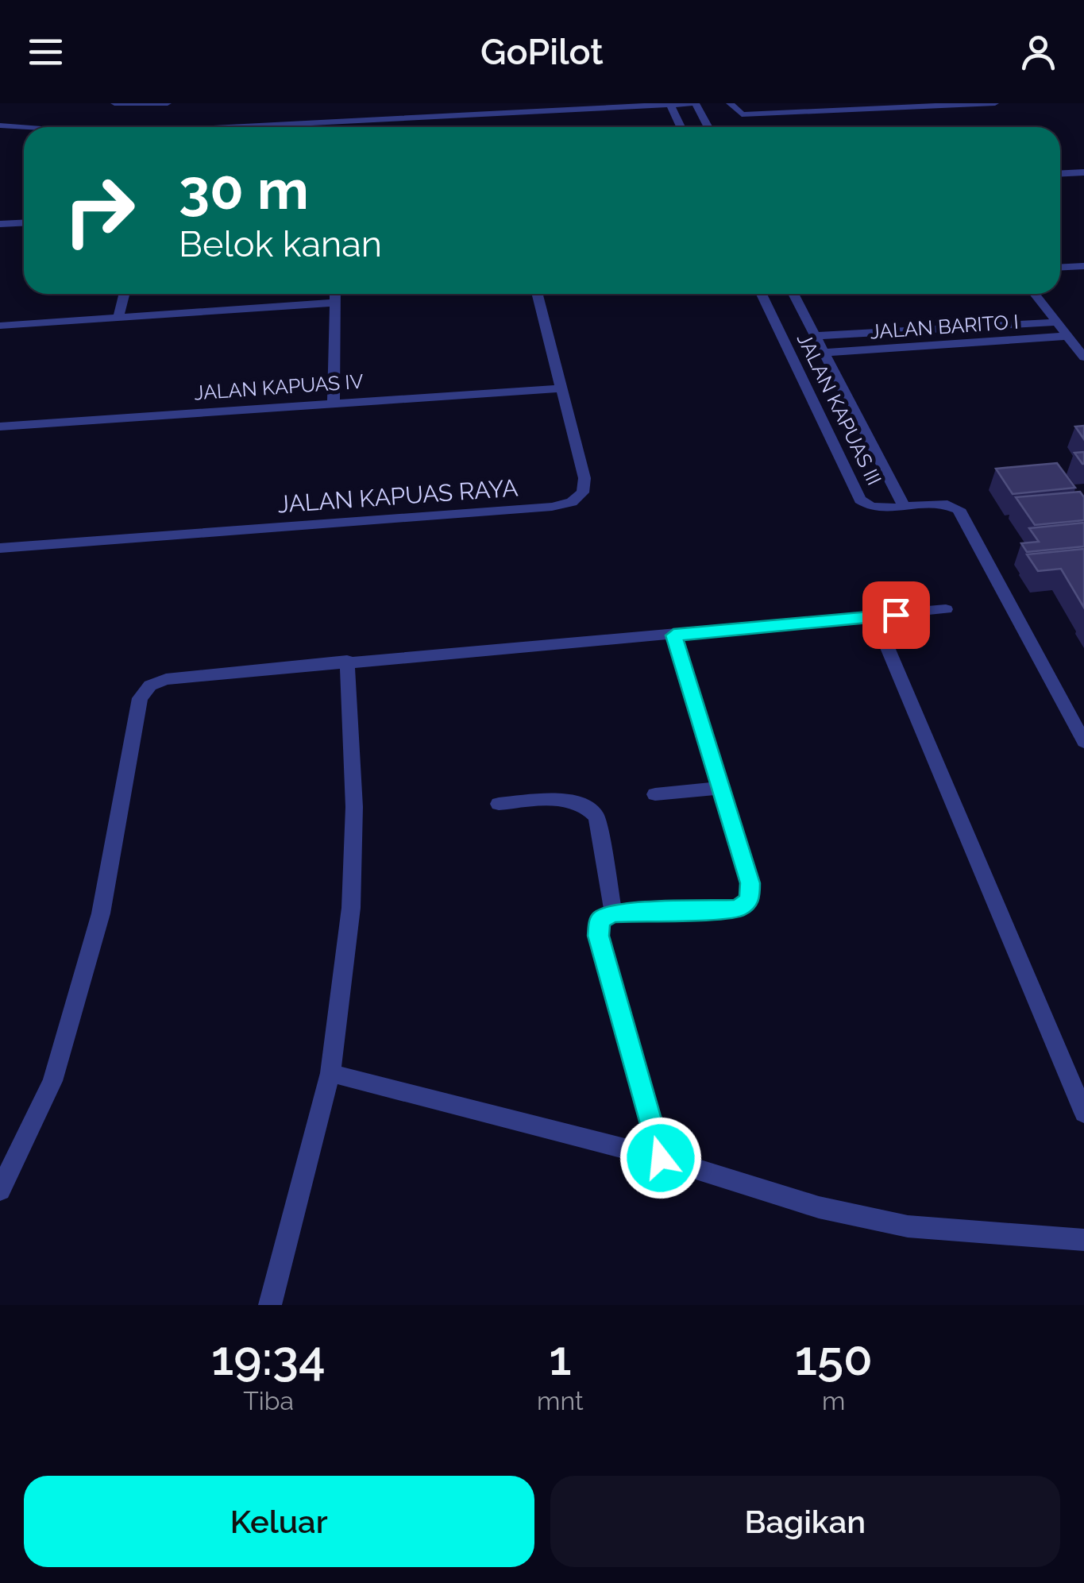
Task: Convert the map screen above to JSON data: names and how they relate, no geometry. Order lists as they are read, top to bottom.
{
  "streets": {
    "street": [
      "JALAN BARITO I",
      "JALAN KAPUAS IV",
      "JALAN KAPUAS III",
      "JALAN KAPUAS RAYA"
    ]
  },
  "crossings": [
    ["JALAN BARITO I", "JALAN KAPUAS III"],
    ["JALAN KAPUAS IV", "JALAN KAPUAS RAYA"]
  ],
  "page": {
    "header": "GoPilot",
    "turn": ["30 m", "Belok kanan"],
    "eta": [
      "19:34",
      "Tiba",
      "1",
      "mnt",
      "150",
      "m"
    ],
    "buttons": ["Keluar", "Bagikan"]
  }
}
